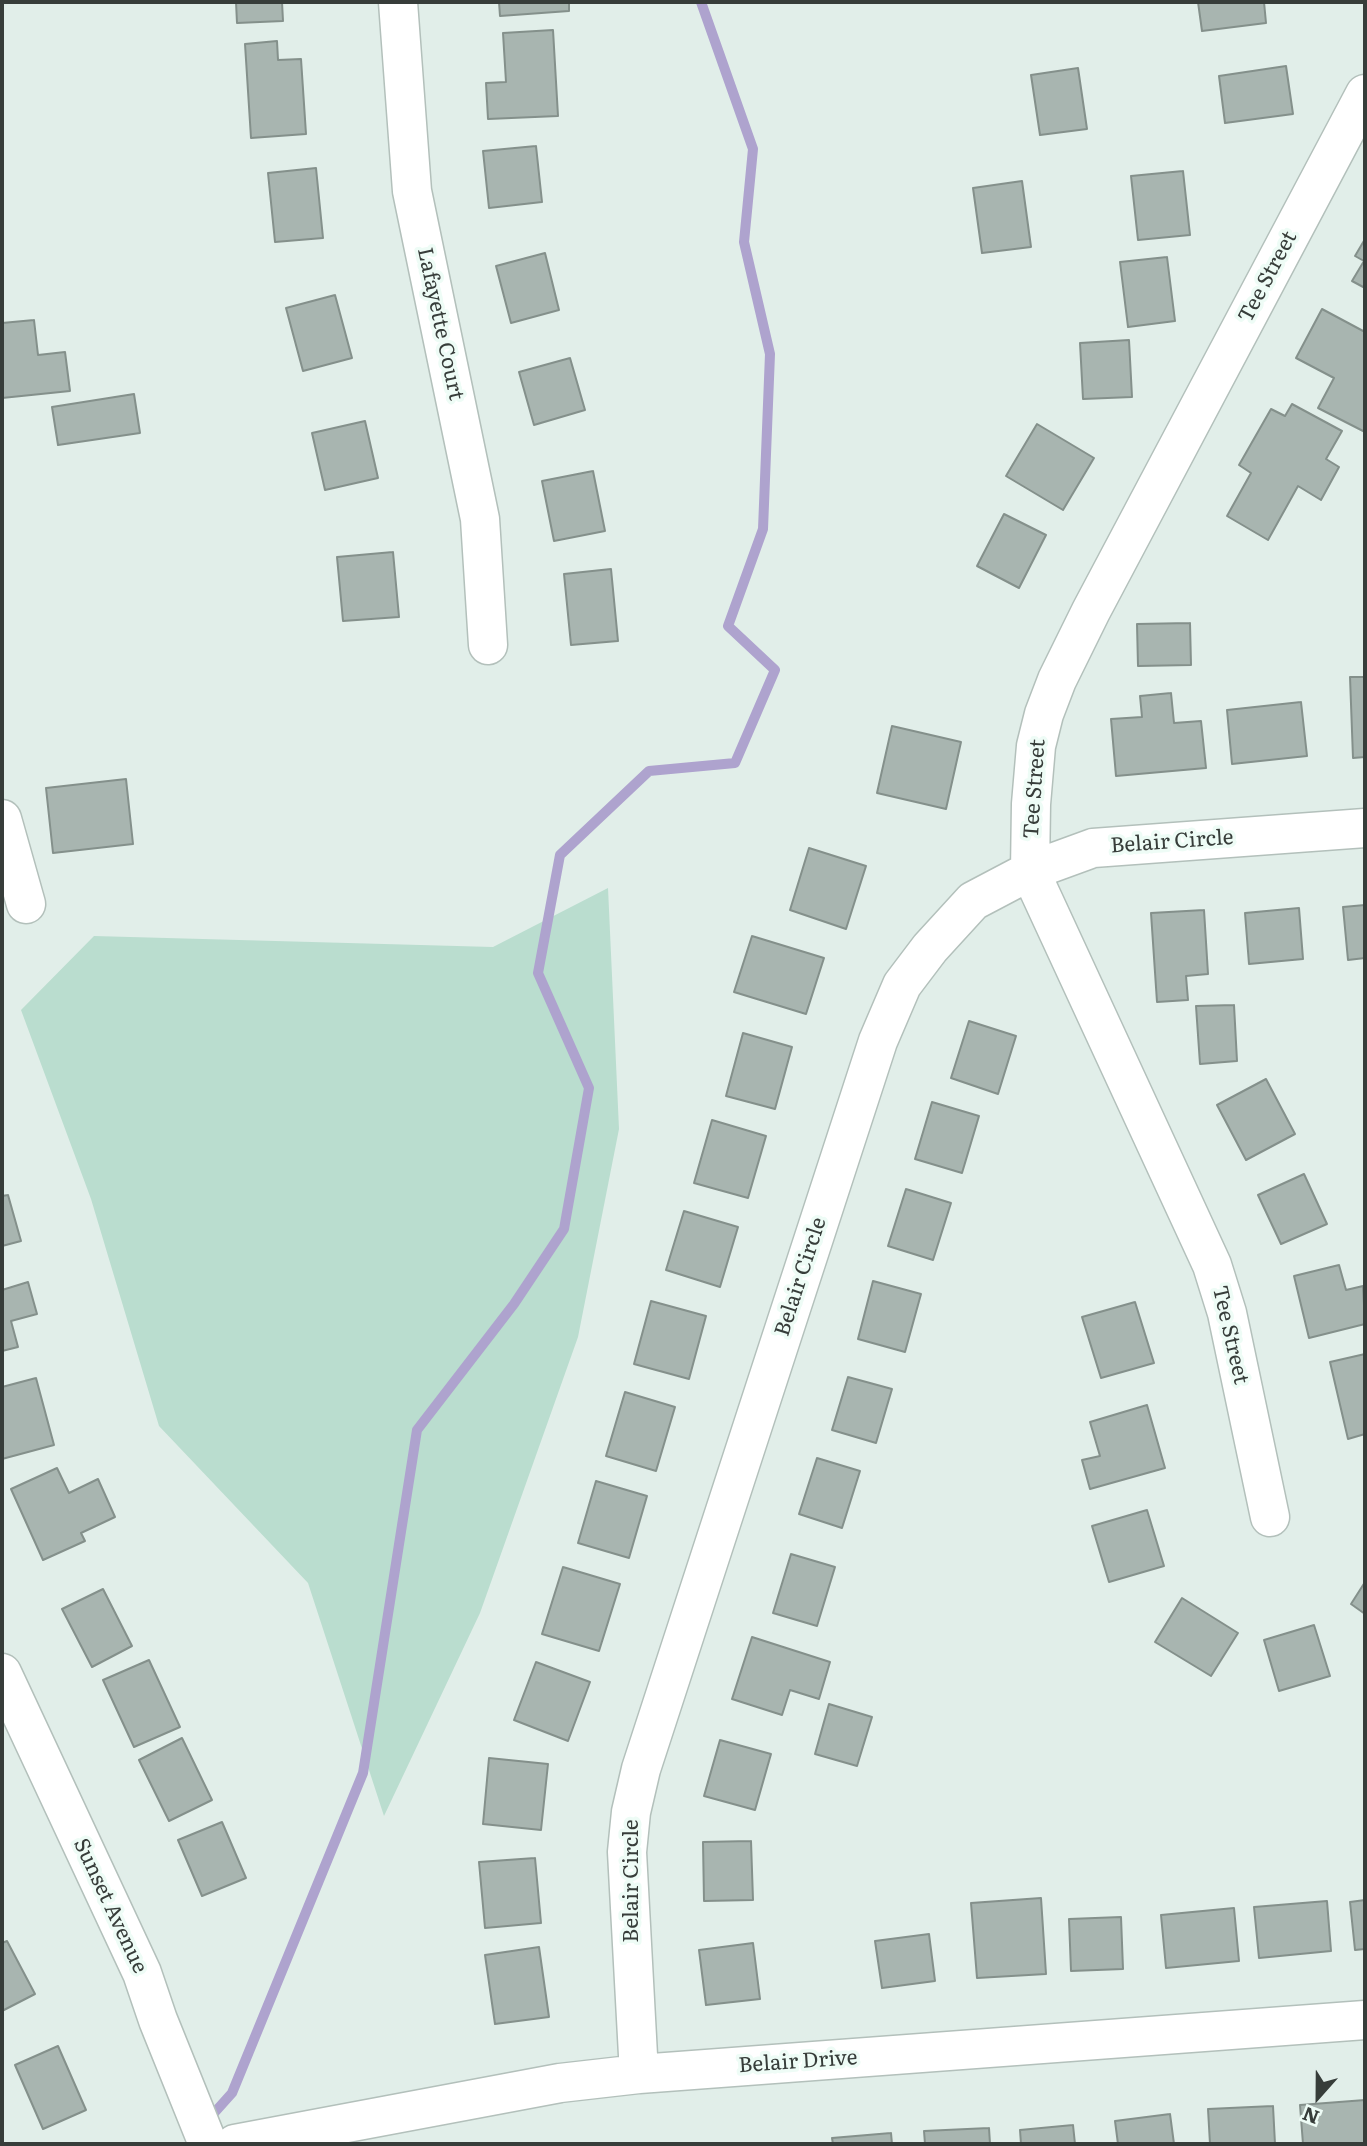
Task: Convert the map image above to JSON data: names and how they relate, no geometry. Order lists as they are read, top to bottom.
{
  "streets": {
    "street": [
      "Tee Street",
      "Lafayette Court",
      "Belair Circle",
      "Sunset Avenue",
      "Belair Drive"
    ]
  },
  "crossings": [
    ["Tee Street", "Belair Circle"],
    ["Belair Circle", "Belair Drive"]
  ],
  "north": "bottom"
}
